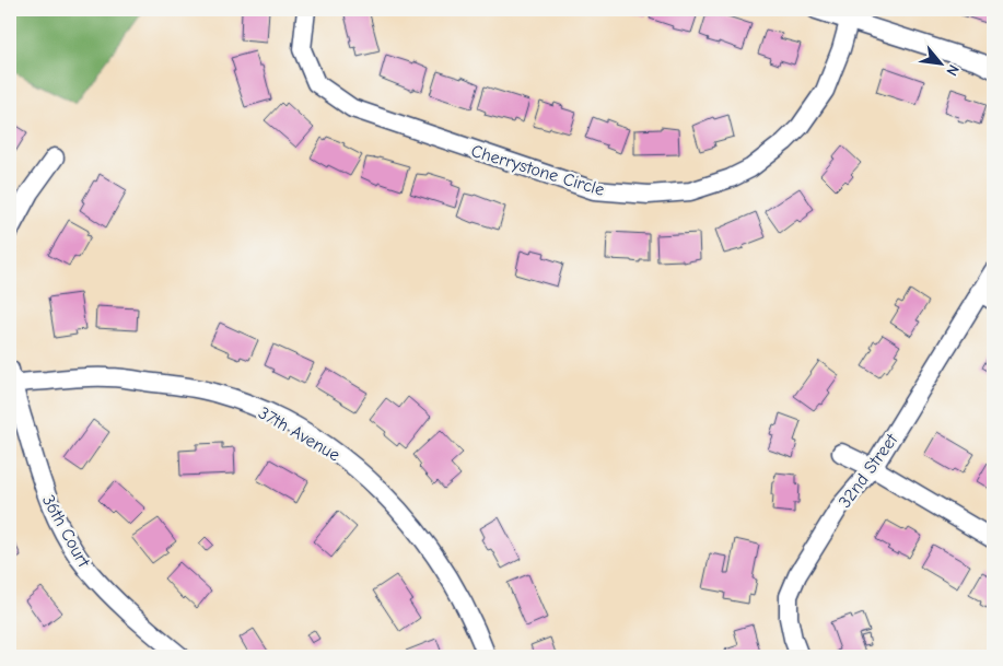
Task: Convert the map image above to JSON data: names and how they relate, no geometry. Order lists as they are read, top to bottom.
{
  "streets": {
    "street": [
      "Cherrystone Circle",
      "37th Avenue",
      "32nd Street",
      "36th Court"
    ]
  },
  "crossings": [
    ["37th Avenue", "36th Court"]
  ],
  "north": "bottom right"
}
